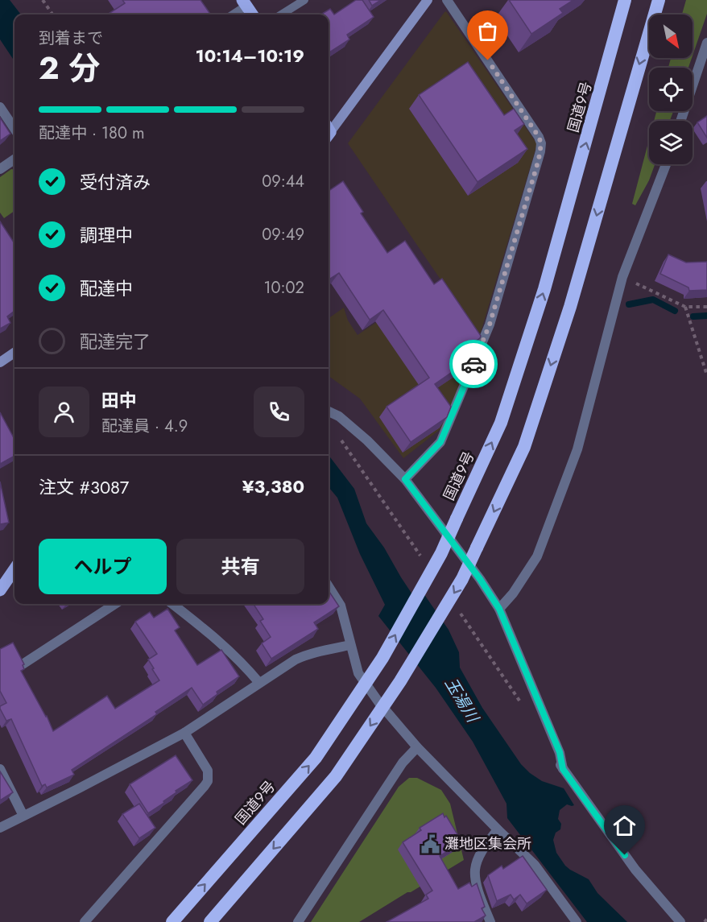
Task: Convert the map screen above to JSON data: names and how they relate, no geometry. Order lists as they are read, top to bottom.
{
  "streets": {
    "highway": ["国道9号"]
  },
  "water": ["玉湯川"],
  "places": {
    "public building": ["灘地区集会所"]
  },
  "north": "bottom right",
  "page": {
    "heading": ["2 分", "到着まで", "10:14–10:19"],
    "panel": [
      "田中",
      "配達員 · 4.9",
      "注文 #3087",
      "¥3,380"
    ],
    "bar": "配達中 · 180 m",
    "list": [
      ["受付済み", "09:44"],
      ["調理中", "09:49"],
      ["配達中", "10:02"],
      "配達完了"
    ],
    "buttons": ["ヘルプ", "共有"]
  }
}
